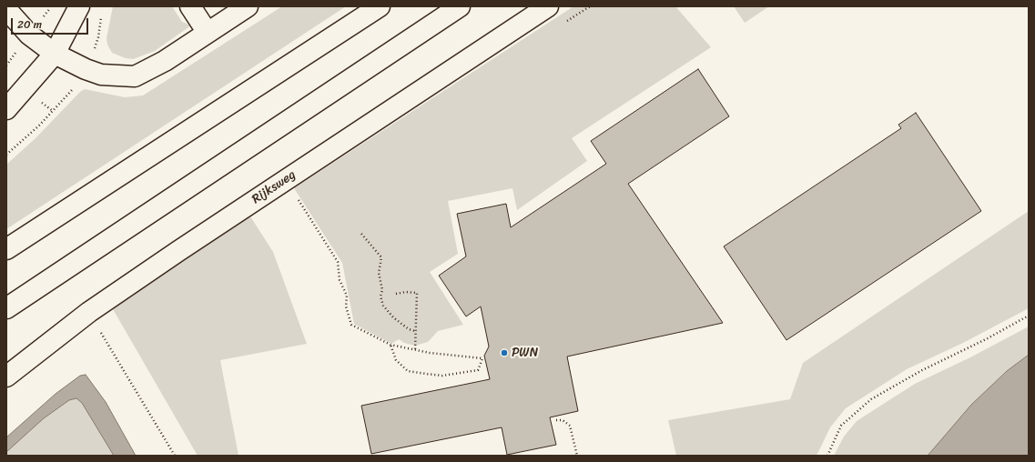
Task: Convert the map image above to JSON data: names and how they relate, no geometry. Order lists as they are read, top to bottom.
{
  "streets": {
    "main road": ["Rijksweg"]
  },
  "places": ["PWN"],
  "scale_bar": "20 m"
}
